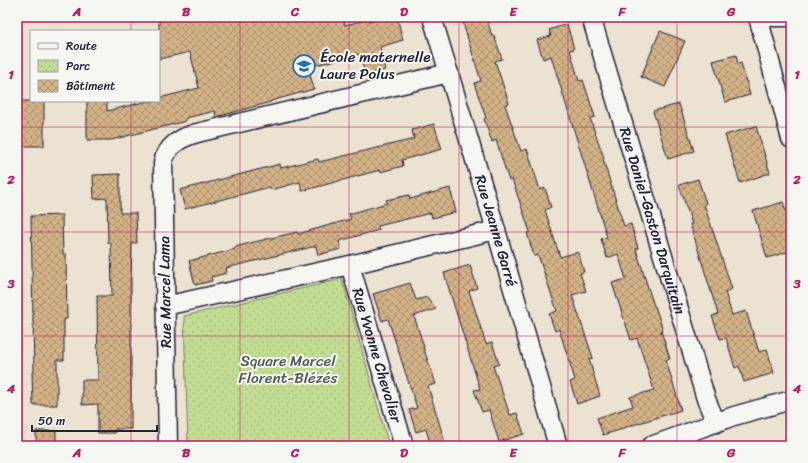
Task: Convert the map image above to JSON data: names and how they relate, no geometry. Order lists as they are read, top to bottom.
{
  "streets": {
    "street": [
      "Rue Daniel-Gaston Darquitain",
      "Rue Jeanne Garré",
      "Rue Marcel Lama",
      "Rue Yvonne Chevalier"
    ]
  },
  "crossings": [
    ["Rue Jeanne Garré", "Rue Marcel Lama"]
  ],
  "parks": ["Square Marcel Florent-Blézés"],
  "places": {
    "school or university": ["École maternelle Laure Polus"]
  },
  "legend": ["Route", "Parc", "Bâtiment"],
  "scale_bar": "50 m",
  "grid": {
    "columns": [
      "A",
      "B",
      "C",
      "D",
      "E",
      "F",
      "G"
    ],
    "rows": [
      "1",
      "2",
      "3",
      "4"
    ]
  }
}
